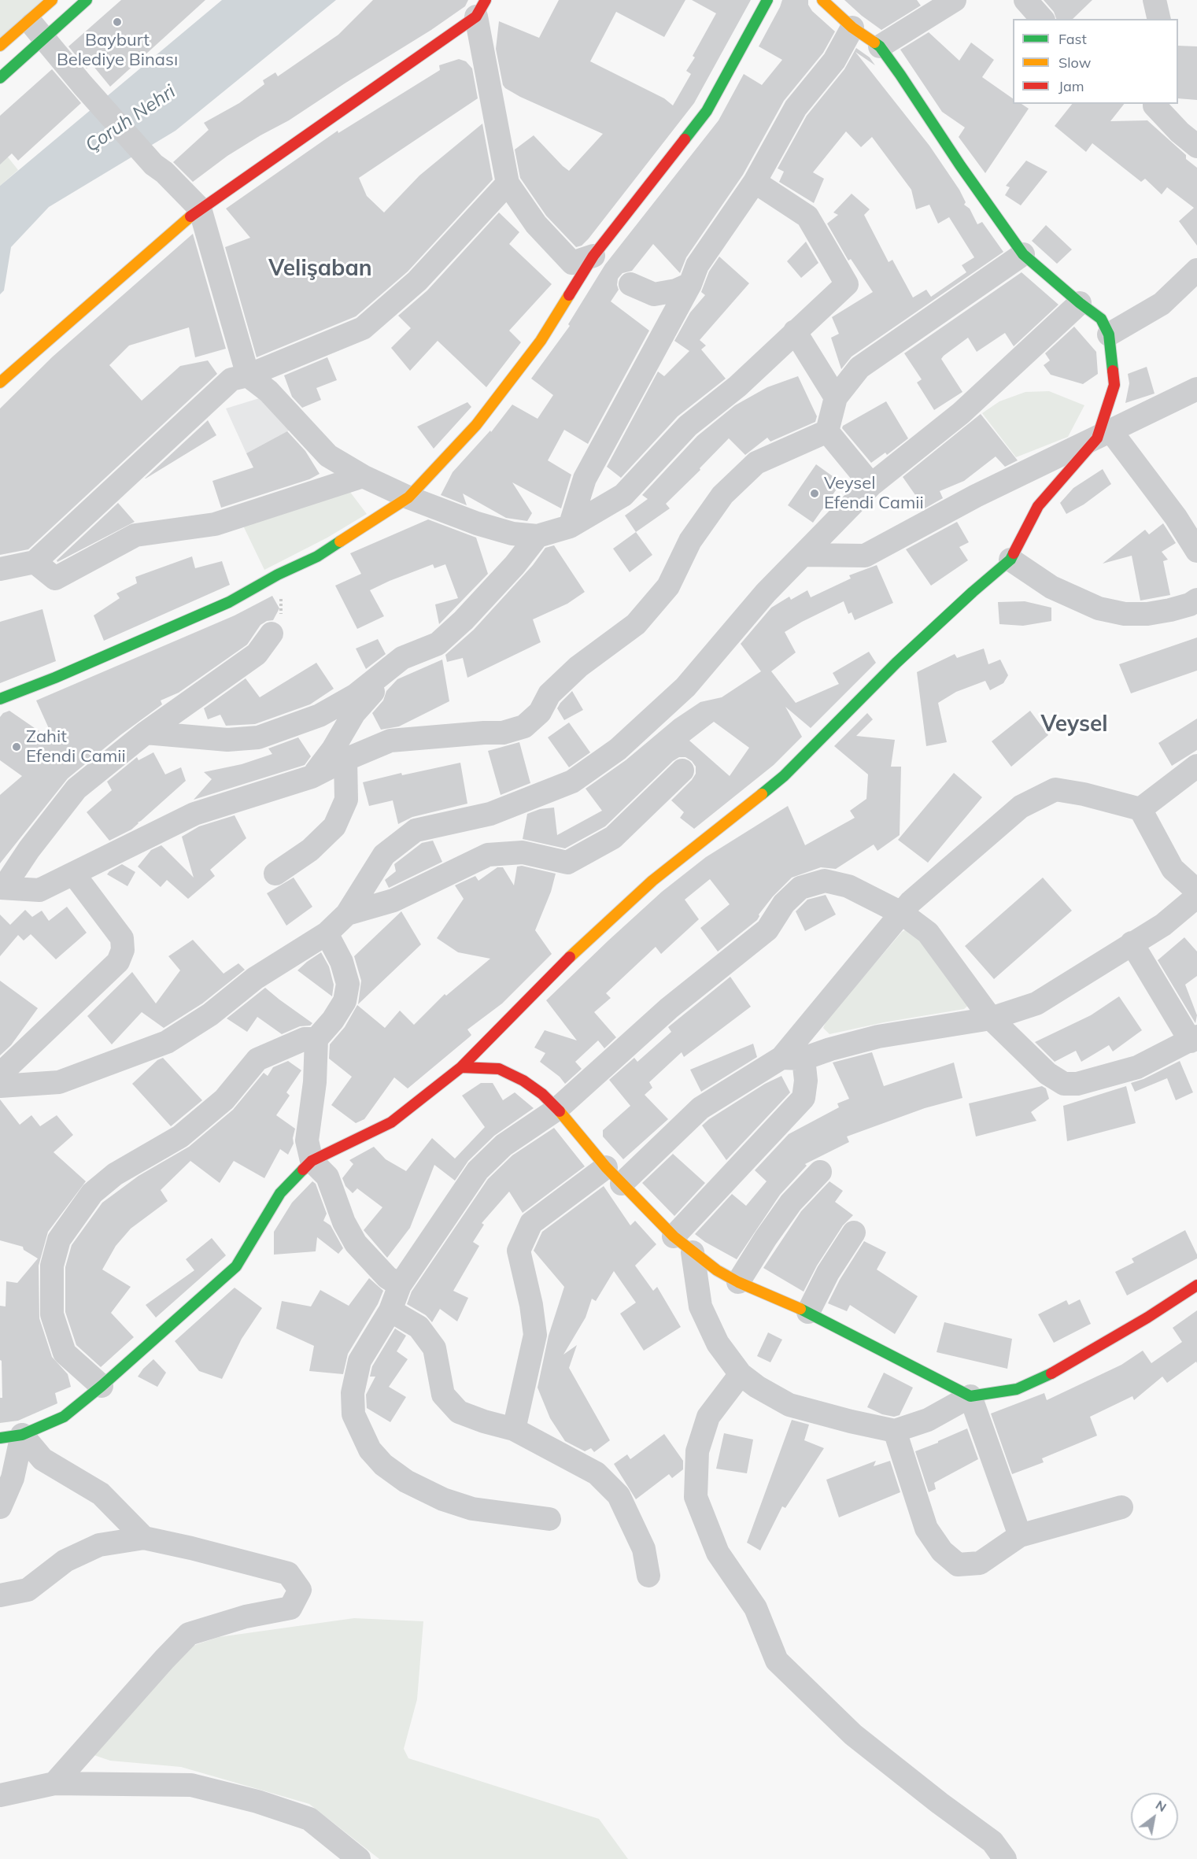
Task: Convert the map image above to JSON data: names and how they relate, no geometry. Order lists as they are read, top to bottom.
{
  "districts": ["Velişaban", "Veysel"],
  "water": ["Çoruh Nehri"],
  "places": ["Bayburt Belediye Binası", "Veysel Efendi Camii", "Zahit Efendi Camii"],
  "legend": ["Fast", "Slow", "Jam"],
  "north": "top right"
}
